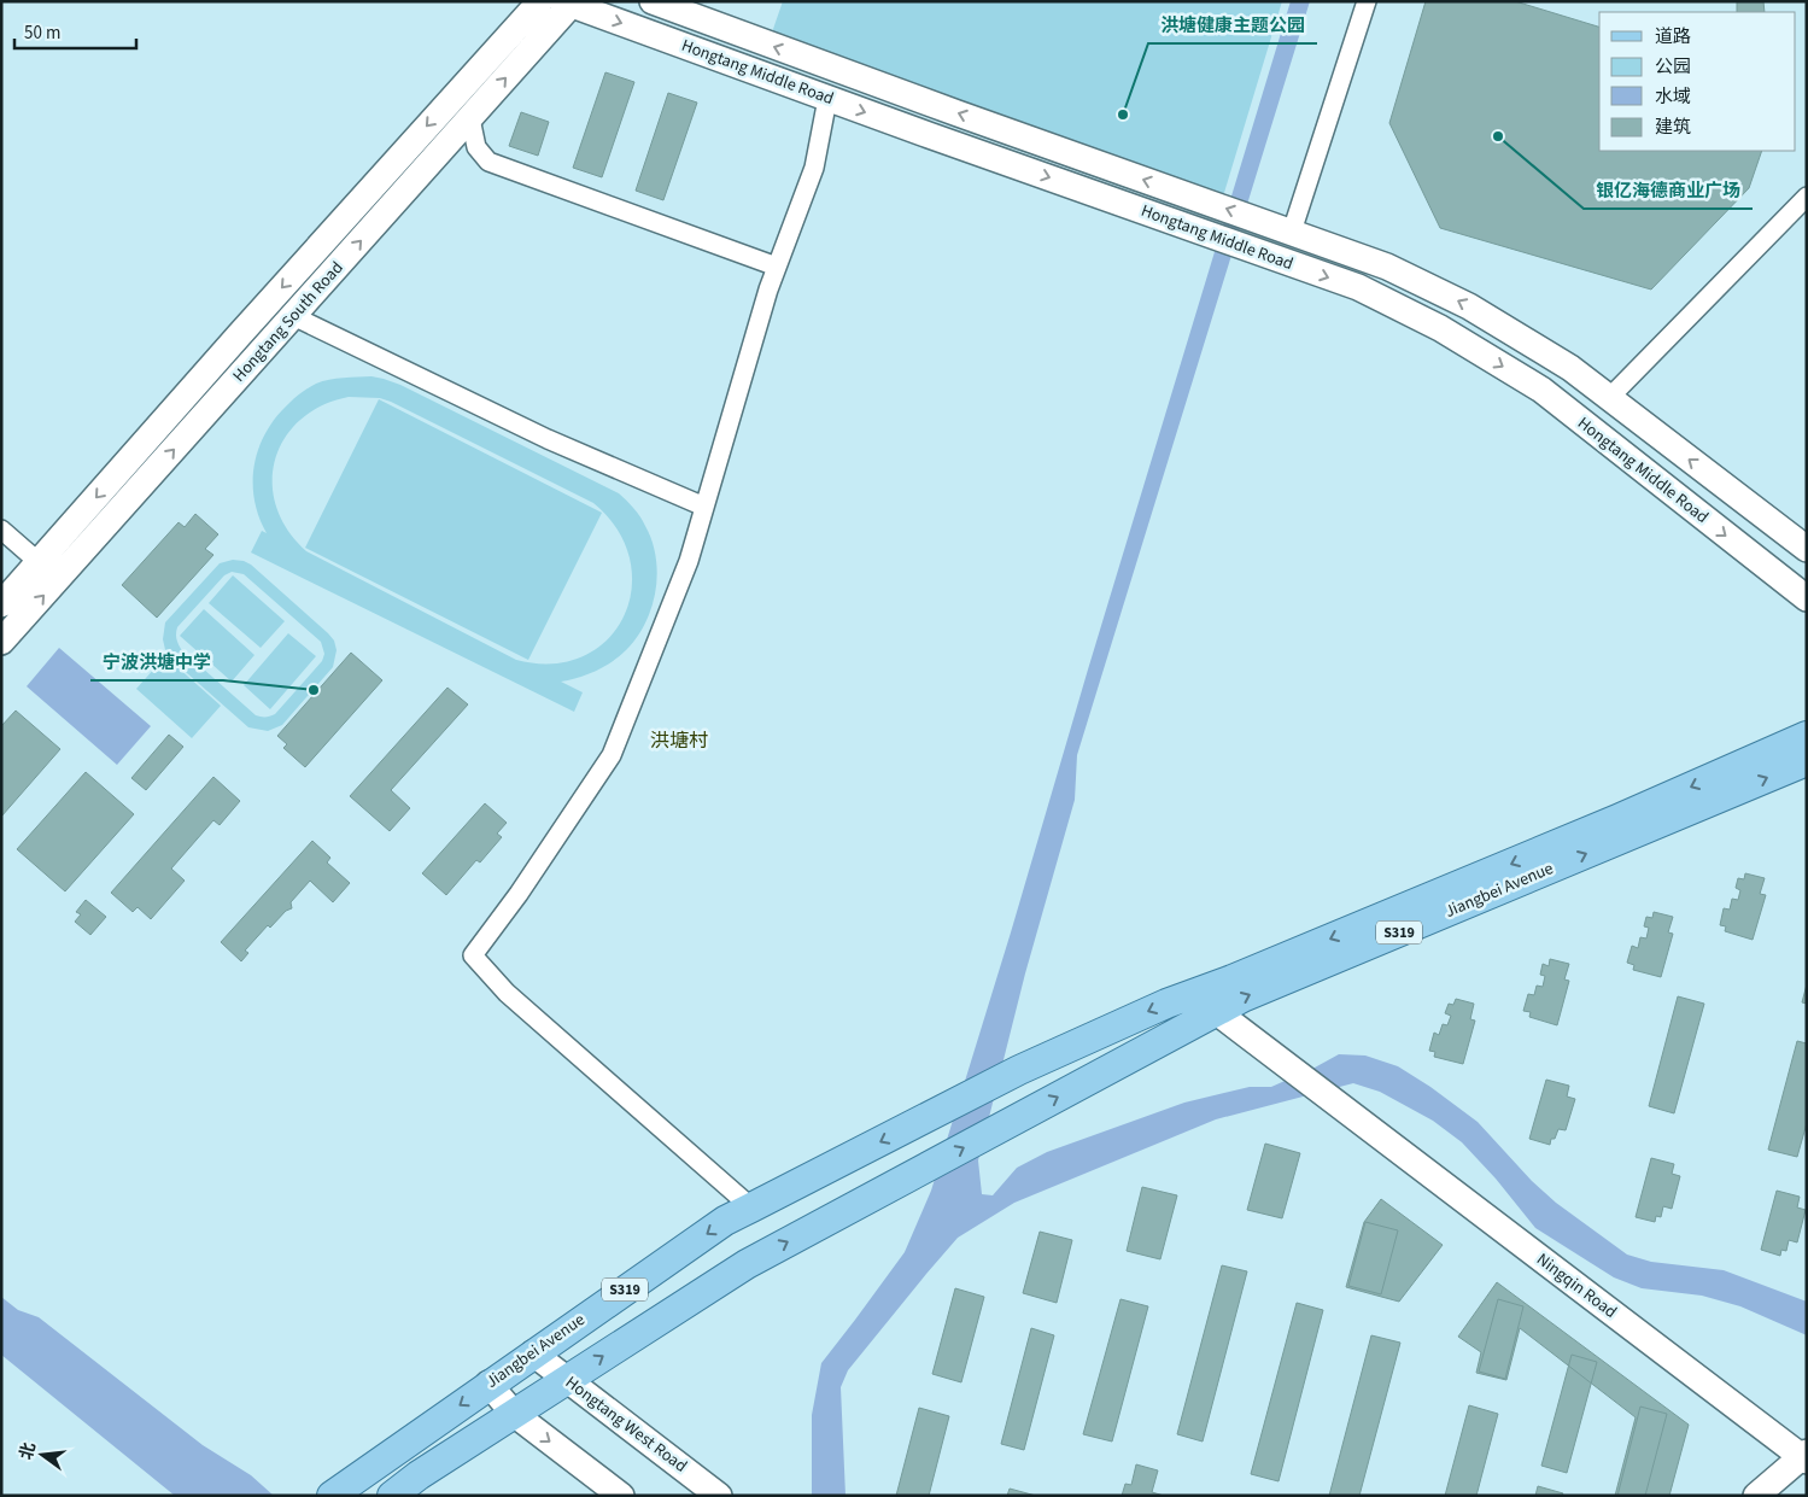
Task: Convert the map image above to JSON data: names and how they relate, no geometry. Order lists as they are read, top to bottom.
{
  "streets": {
    "main road": [
      "Hongtang Middle Road",
      "Hongtang South Road",
      "Jiangbei Avenue",
      "S319",
      "Ningqin Road",
      "Hongtang West Road"
    ]
  },
  "crossings": [
    ["Hongtang Middle Road", "Hongtang South Road"],
    ["Jiangbei Avenue", "S319"],
    ["Jiangbei Avenue", "Ningqin Road"],
    ["Jiangbei Avenue", "Hongtang West Road"],
    ["S319", "Hongtang West Road"]
  ],
  "districts": ["洪塘村"],
  "places": ["洪塘健康主题公园", "银亿海德商业广场", "宁波洪塘中学"],
  "legend": [
    "道路",
    "公园",
    "水域",
    "建筑"
  ],
  "scale_bar": "50 m",
  "north": "left"
}
